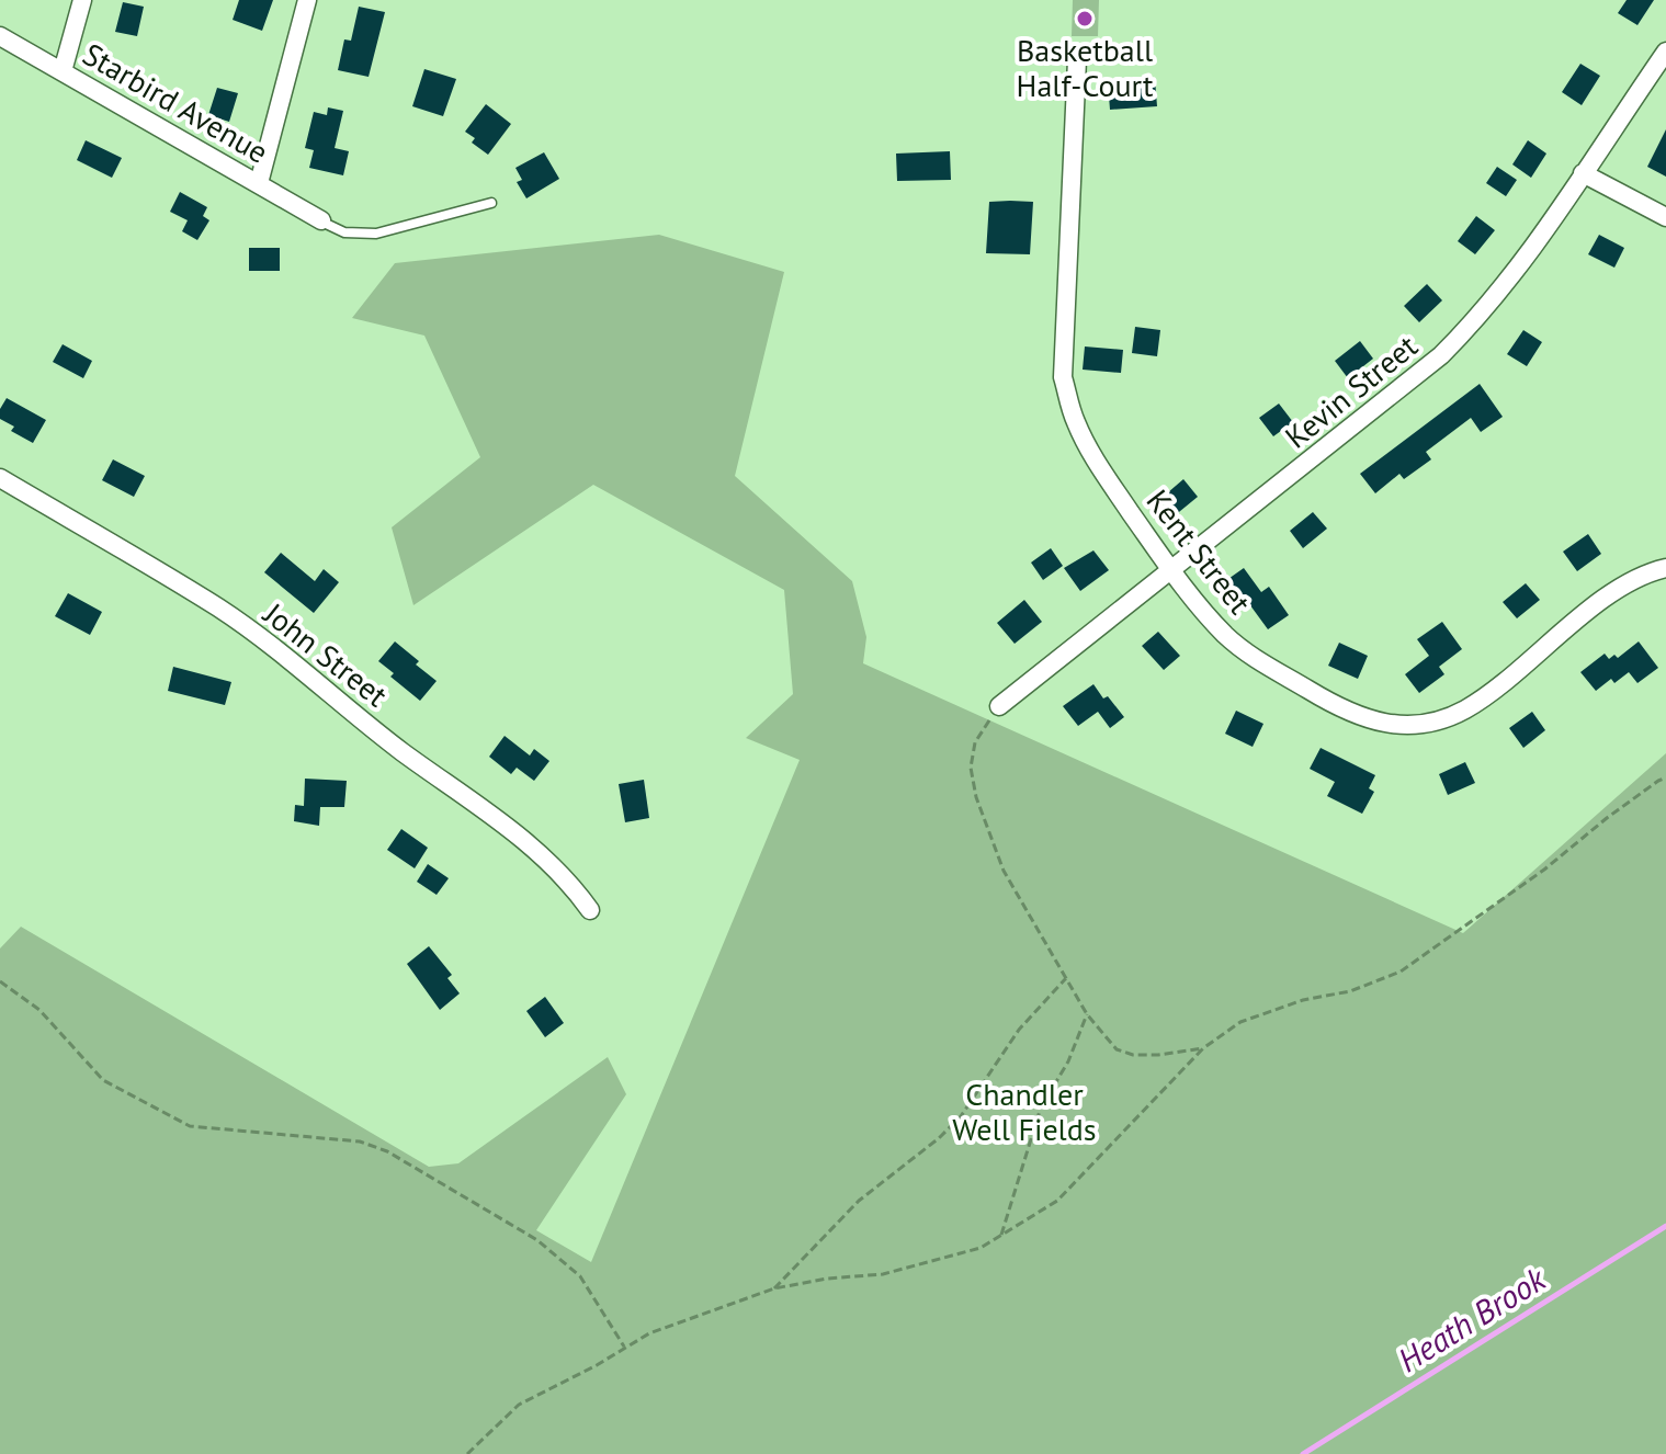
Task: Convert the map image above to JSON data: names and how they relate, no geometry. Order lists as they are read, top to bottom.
{
  "streets": {
    "street": [
      "Starbird Avenue",
      "Kevin Street",
      "Kent Street",
      "John Street"
    ]
  },
  "crossings": [
    ["Kevin Street", "Kent Street"]
  ],
  "water": ["Heath Brook"],
  "parks": ["Chandler Well Fields"],
  "places": ["Basketball Half-Court"]
}
